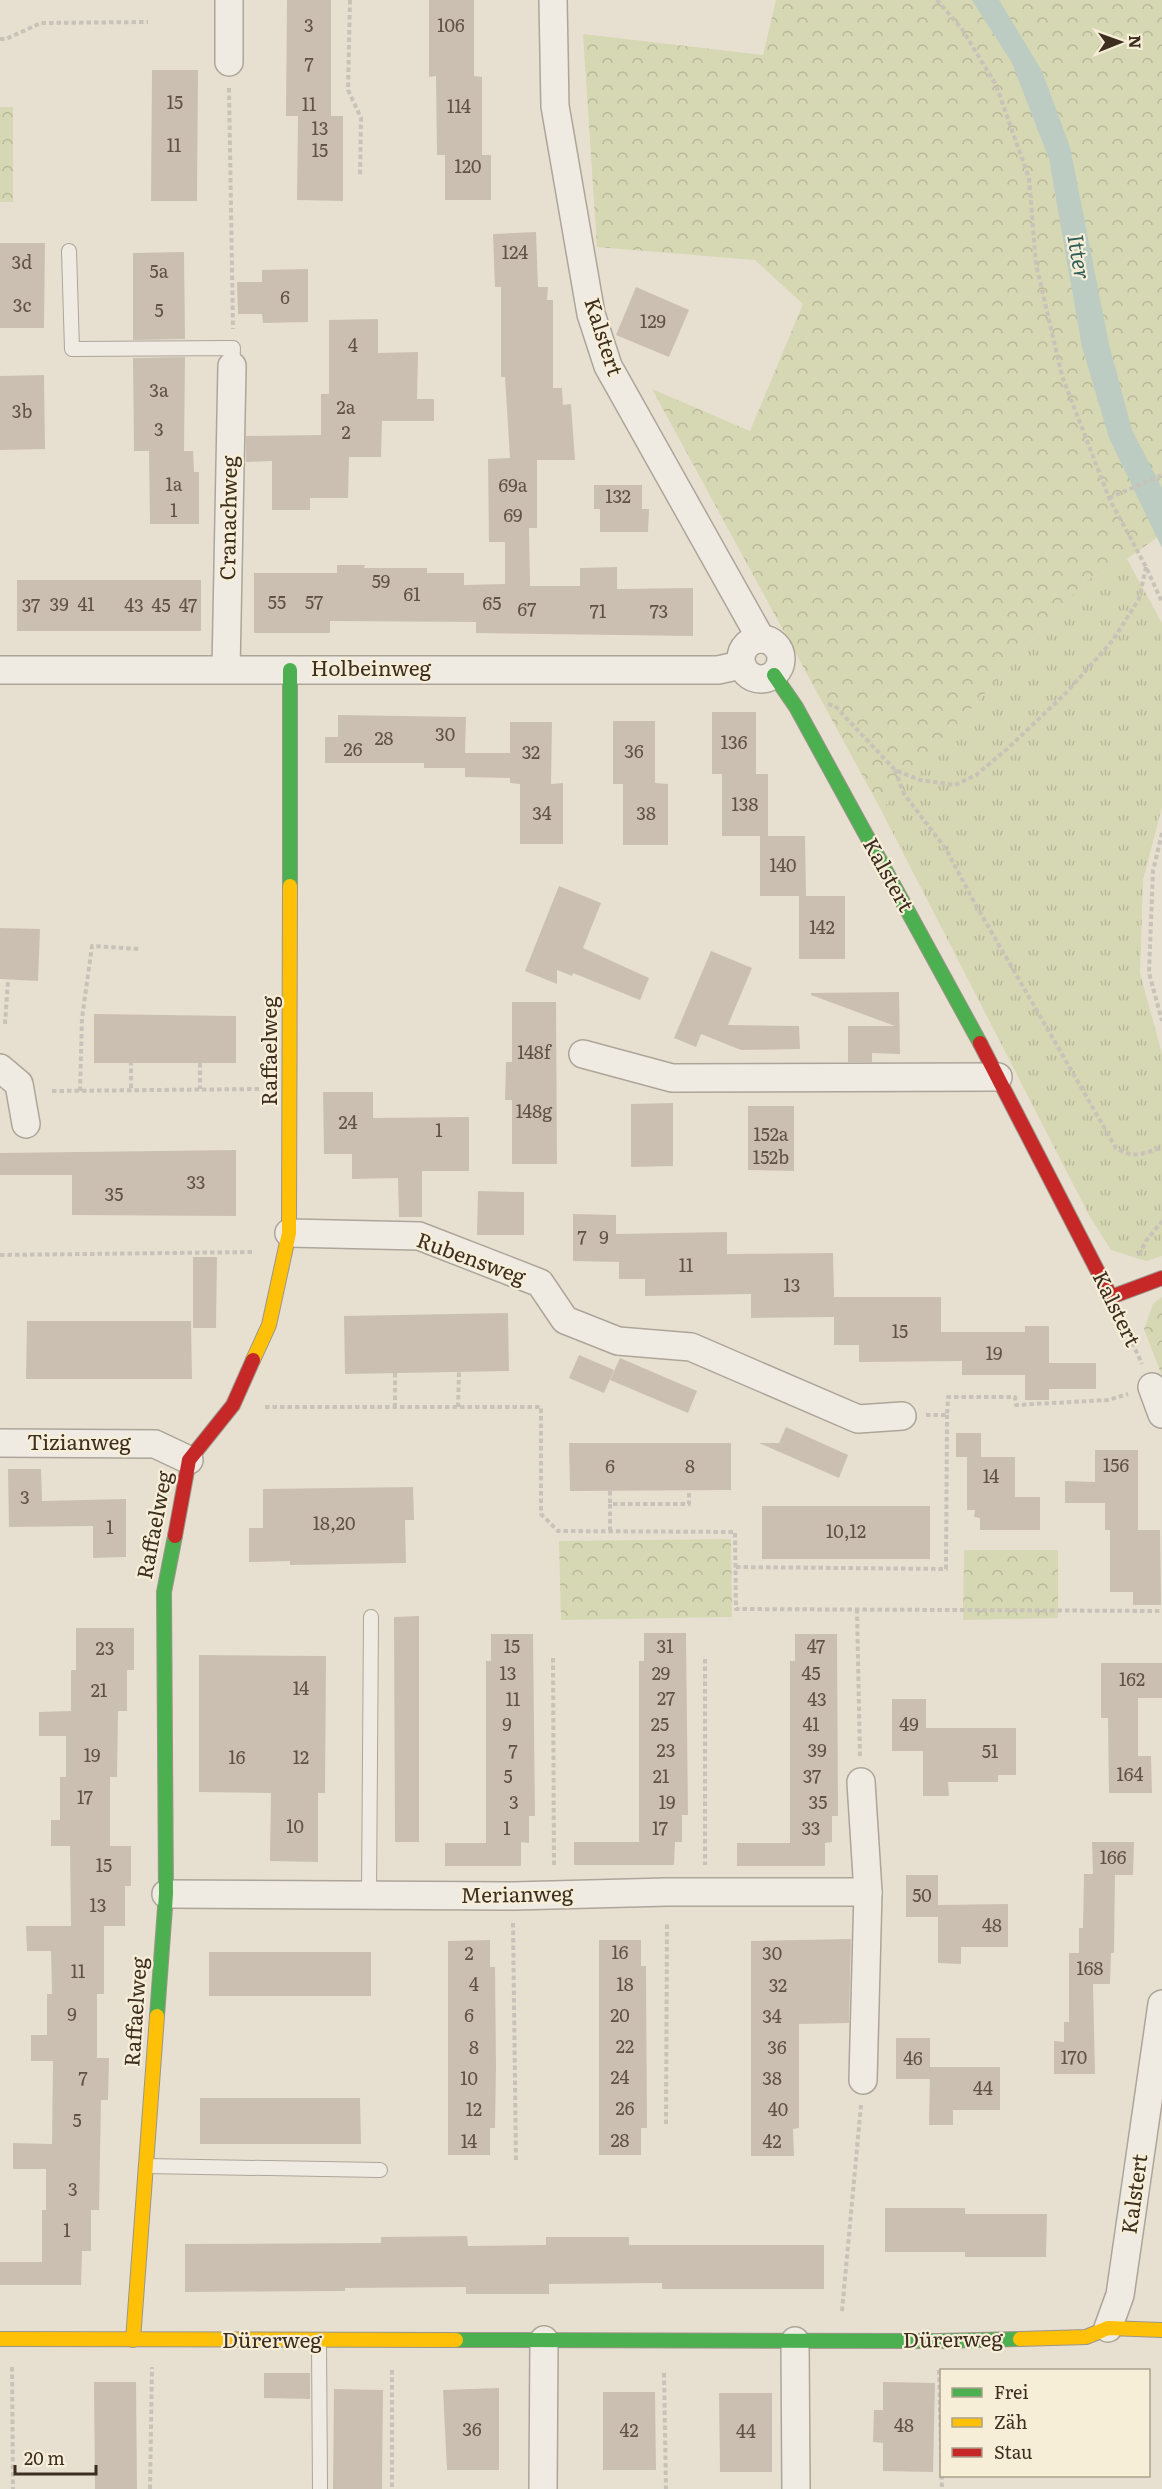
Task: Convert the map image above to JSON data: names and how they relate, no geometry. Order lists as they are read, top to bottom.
{
  "streets": {
    "street": [
      "Kalstert",
      "Cranachweg",
      "Holbeinweg",
      "Raffaelweg",
      "Rubensweg",
      "Tizianweg",
      "Merianweg",
      "Dürerweg"
    ]
  },
  "crossings": [
    ["Kalstert", "Holbeinweg"],
    ["Kalstert", "Dürerweg"],
    ["Cranachweg", "Holbeinweg"],
    ["Holbeinweg", "Raffaelweg"],
    ["Raffaelweg", "Rubensweg"],
    ["Raffaelweg", "Tizianweg"],
    ["Raffaelweg", "Merianweg"],
    ["Raffaelweg", "Dürerweg"]
  ],
  "water": ["Itter"],
  "house_numbers": [
    "3",
    "106",
    "7",
    "15",
    "11",
    "114",
    "13",
    "11",
    "15",
    "120",
    "124",
    "3d",
    "5a",
    "6",
    "3c",
    "5",
    "129",
    "4",
    "3a",
    "2a",
    "3b",
    "3",
    "2",
    "1a",
    "69a",
    "132",
    "1",
    "69",
    "59",
    "61",
    "55",
    "57",
    "65",
    "39",
    "41",
    "37",
    "43",
    "45",
    "47",
    "67",
    "71",
    "73",
    "30",
    "28",
    "136",
    "26",
    "36",
    "32",
    "138",
    "34",
    "38",
    "140",
    "142",
    "148f",
    "148g",
    "24",
    "1",
    "152a",
    "152b",
    "33",
    "35",
    "7",
    "9",
    "11",
    "13",
    "15",
    "19",
    "156",
    "6",
    "8",
    "14",
    "3",
    "18,20",
    "1",
    "10,12",
    "15",
    "31",
    "47",
    "23",
    "13",
    "29",
    "45",
    "162",
    "14",
    "21",
    "27",
    "11",
    "43",
    "9",
    "25",
    "41",
    "49",
    "23",
    "39",
    "7",
    "51",
    "19",
    "16",
    "12",
    "164",
    "5",
    "21",
    "37",
    "17",
    "3",
    "19",
    "35",
    "10",
    "1",
    "17",
    "33",
    "166",
    "15",
    "50",
    "13",
    "48",
    "16",
    "2",
    "30",
    "168",
    "11",
    "4",
    "18",
    "32",
    "9",
    "6",
    "20",
    "34",
    "22",
    "8",
    "36",
    "170",
    "46",
    "24",
    "7",
    "10",
    "38",
    "44",
    "26",
    "12",
    "40",
    "5",
    "28",
    "14",
    "42",
    "3",
    "1",
    "48",
    "36",
    "42",
    "44"
  ],
  "legend": ["Frei", "Zäh", "Stau"],
  "scale_bar": "20 m",
  "north": "right"
}
